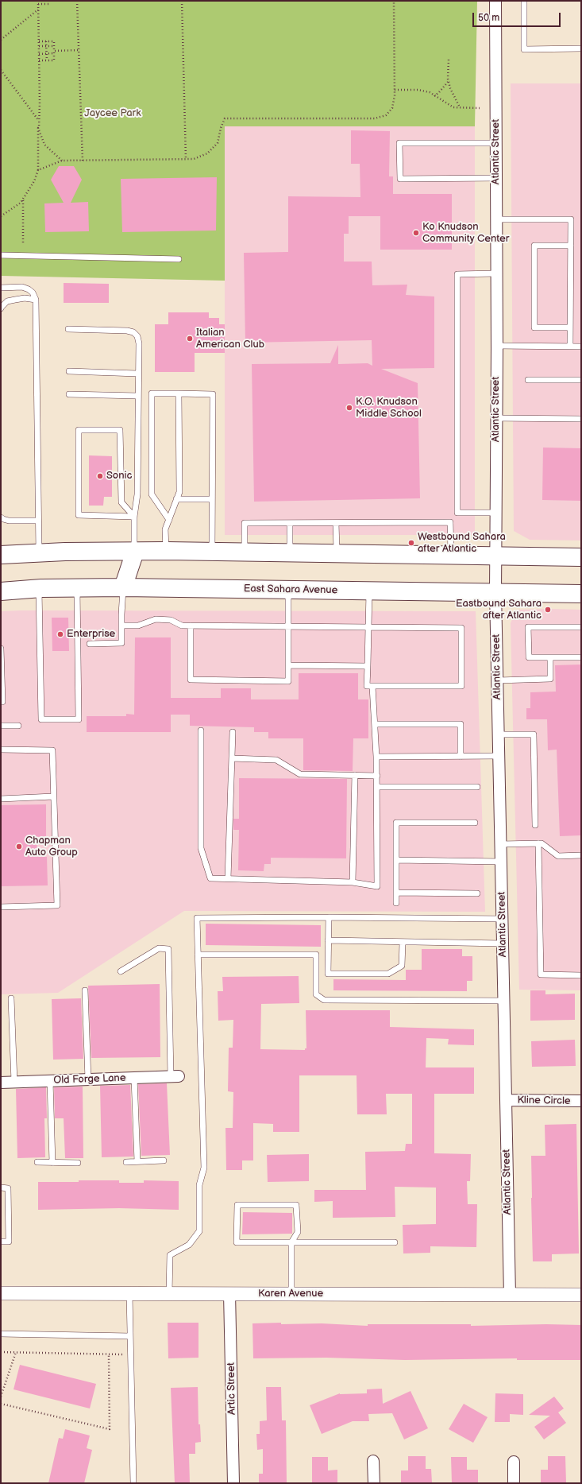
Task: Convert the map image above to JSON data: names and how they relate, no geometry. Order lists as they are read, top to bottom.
{
  "streets": {
    "main road": ["East Sahara Avenue"],
    "street": [
      "Atlantic Street",
      "Old Forge Lane",
      "Kline Circle",
      "Karen Avenue",
      "Artic Street"
    ]
  },
  "crossings": [
    ["Atlantic Street", "East Sahara Avenue"],
    ["Atlantic Street", "Kline Circle"],
    ["Atlantic Street", "Karen Avenue"],
    ["Karen Avenue", "Artic Street"]
  ],
  "parks": ["Jaycee Park"],
  "places": [
    "Ko Knudson Community Center",
    "Italian American Club",
    "K.O. Knudson Middle School",
    "Sonic",
    "Westbound Sahara after Atlantic",
    "Eastbound Sahara after Atlantic",
    "Enterprise",
    "Chapman Auto Group"
  ],
  "scale_bar": "50 m"
}
